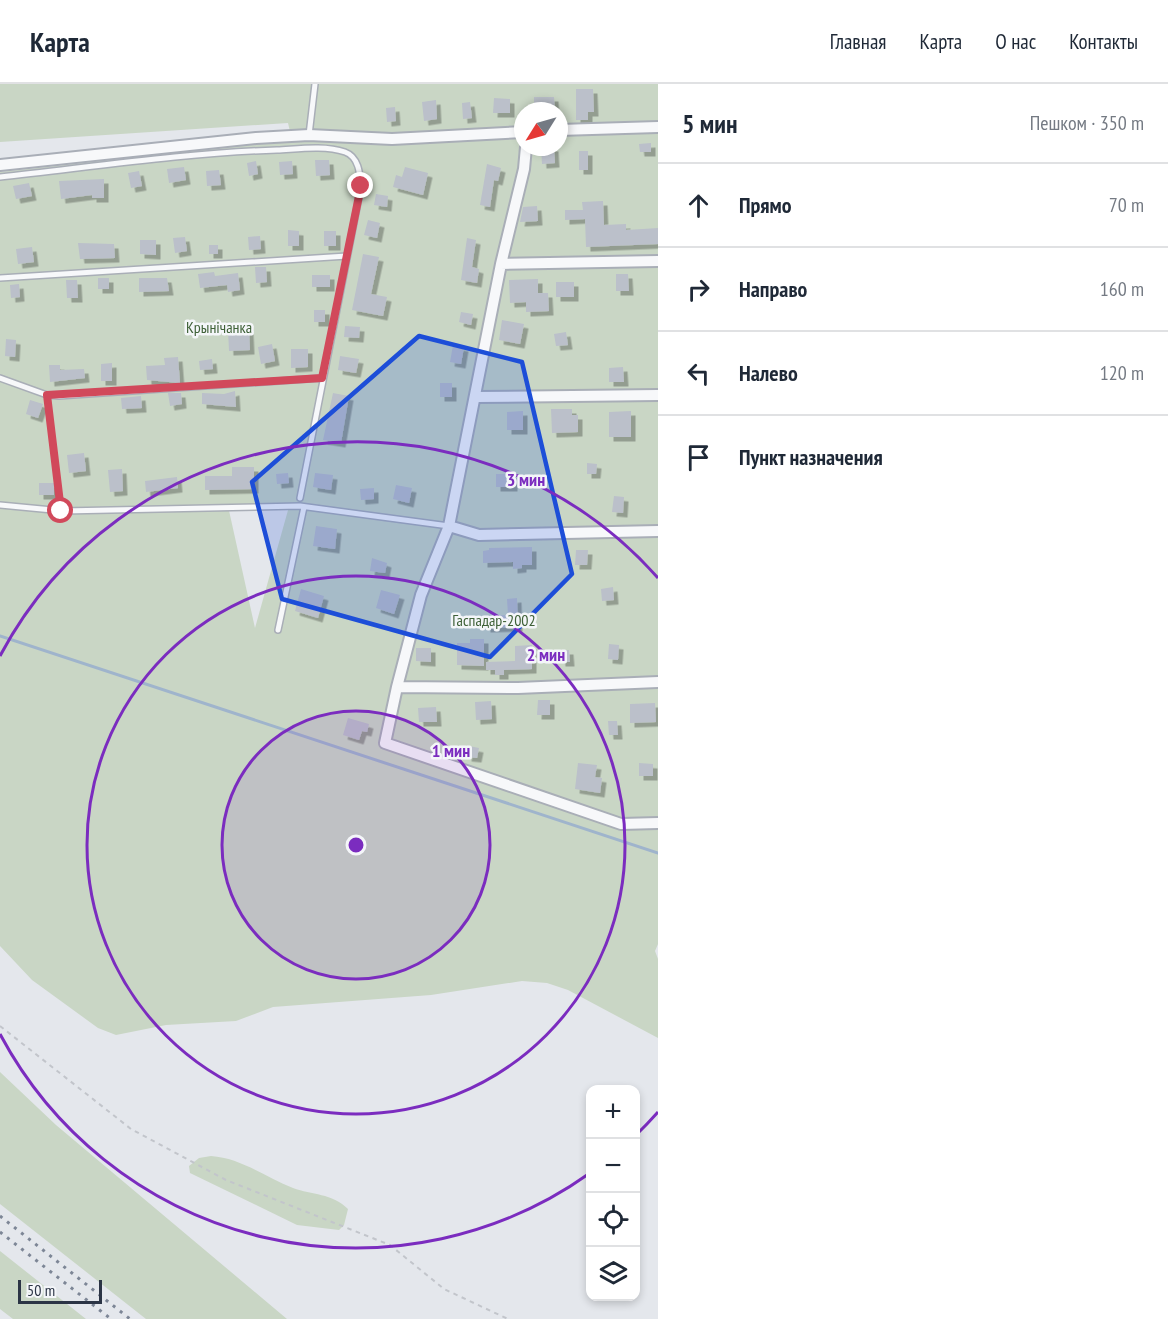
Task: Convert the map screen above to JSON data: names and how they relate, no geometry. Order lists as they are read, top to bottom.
{
  "parks": ["Крынічанка", "Гаспадар-2002"],
  "scale_bar": "50 m",
  "north": "bottom left",
  "page": {
    "header": "Карта",
    "nav": [
      "Главная",
      "Карта",
      "О нас",
      "Контакты"
    ],
    "heading": ["5 мин", "Пешком · 350 m"],
    "list": [
      ["Прямо", "70 m"],
      ["Направо", "160 m"],
      ["Налево", "120 m"],
      "Пункт назначения"
    ],
    "map_buttons": ["+", "−"],
    "scale": "50 m"
  },
  "rings": ["3 мин", "2 мин", "1 мин"]
}
